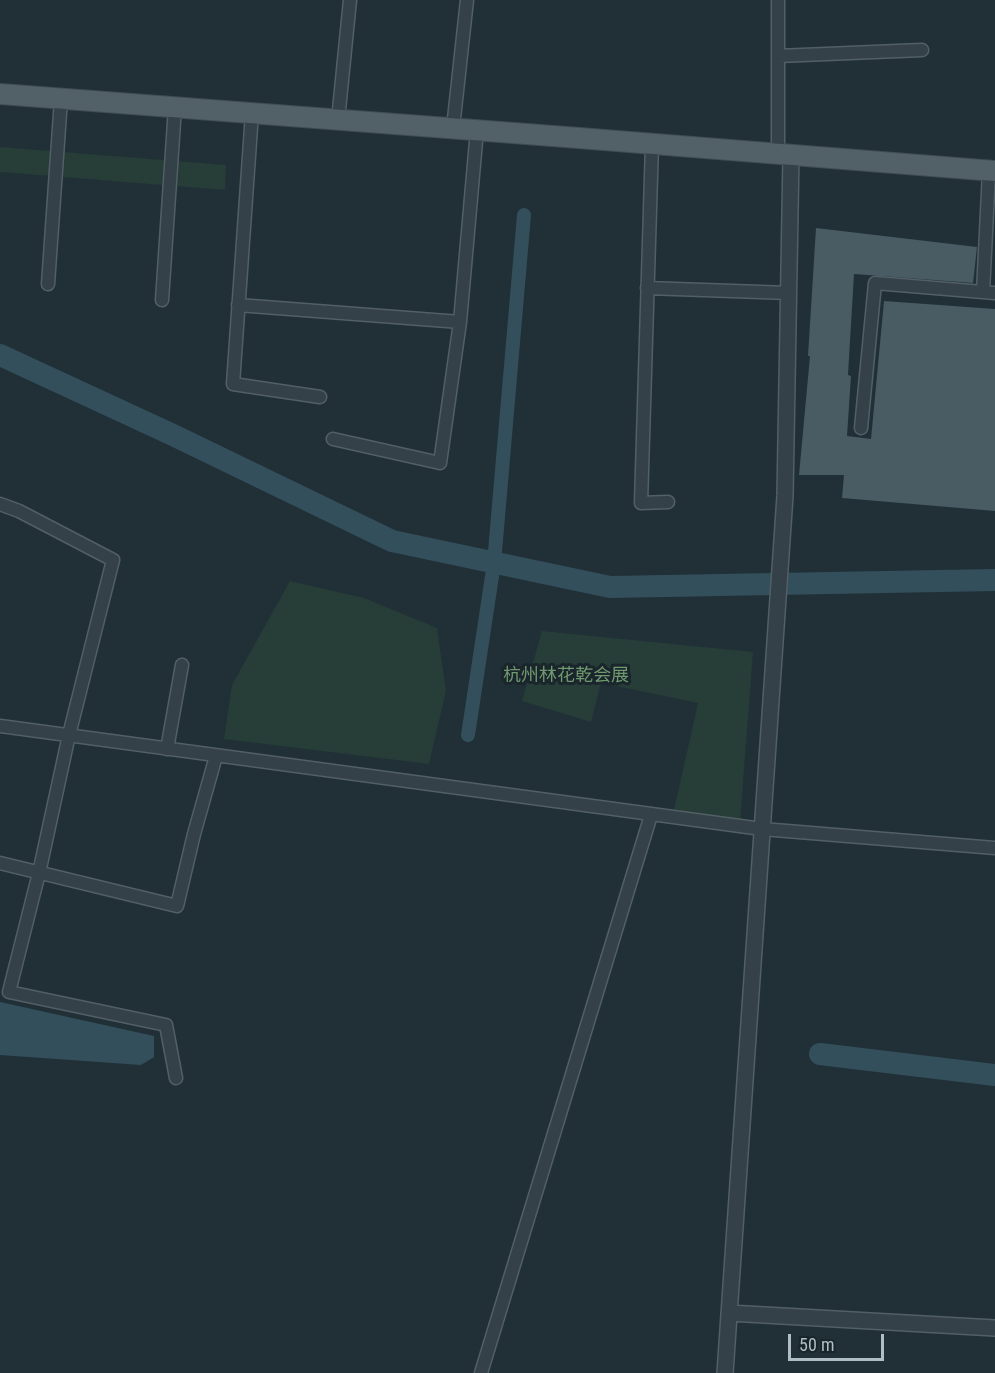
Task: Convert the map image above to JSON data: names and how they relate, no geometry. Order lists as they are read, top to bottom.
{
  "parks": ["杭州林花乾会展"],
  "scale_bar": "50 m"
}
